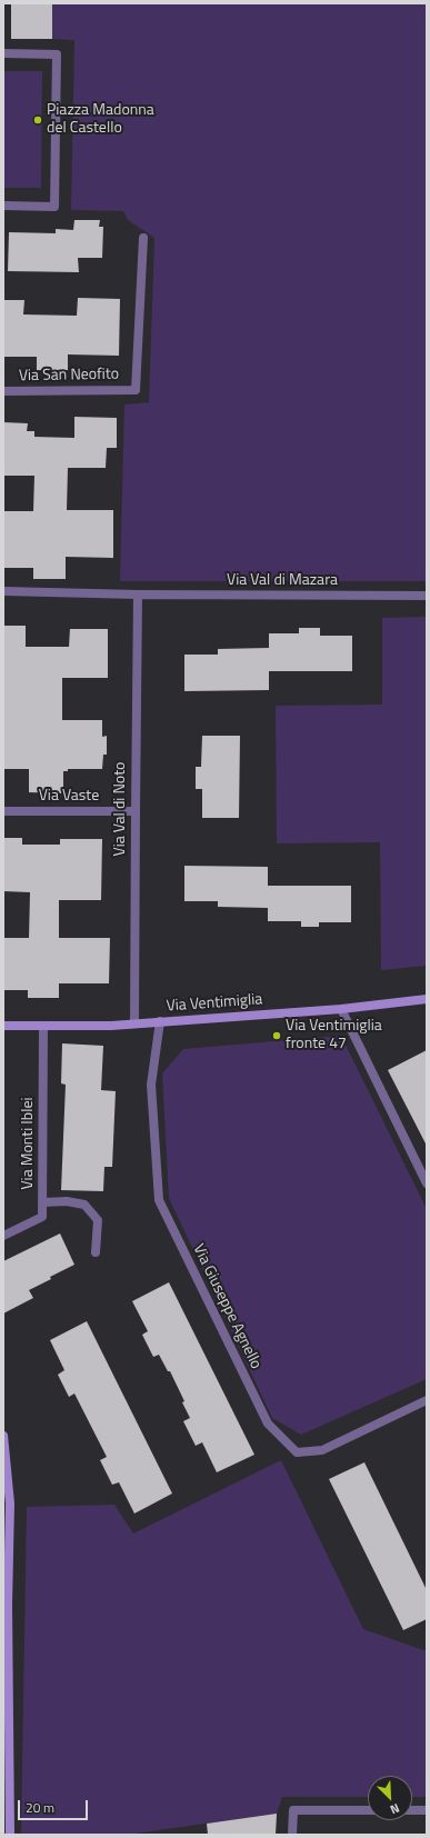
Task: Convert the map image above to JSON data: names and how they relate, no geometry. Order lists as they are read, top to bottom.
{
  "streets": {
    "main road": ["Via Ventimiglia"],
    "street": [
      "Via San Neofito",
      "Via Val di Mazara",
      "Via Vaste",
      "Via Val di Noto",
      "Via Monti Iblei",
      "Via Giuseppe Agnello"
    ]
  },
  "crossings": [
    ["Via Val di Mazara", "Via Val di Noto"],
    ["Via Vaste", "Via Val di Noto"],
    ["Via Val di Noto", "Via Ventimiglia"],
    ["Via Ventimiglia", "Via Monti Iblei"],
    ["Via Ventimiglia", "Via Giuseppe Agnello"]
  ],
  "places": ["Piazza Madonna del Castello", "Via Ventimiglia fronte 47"],
  "scale_bar": "20 m",
  "north": "bottom right"
}
